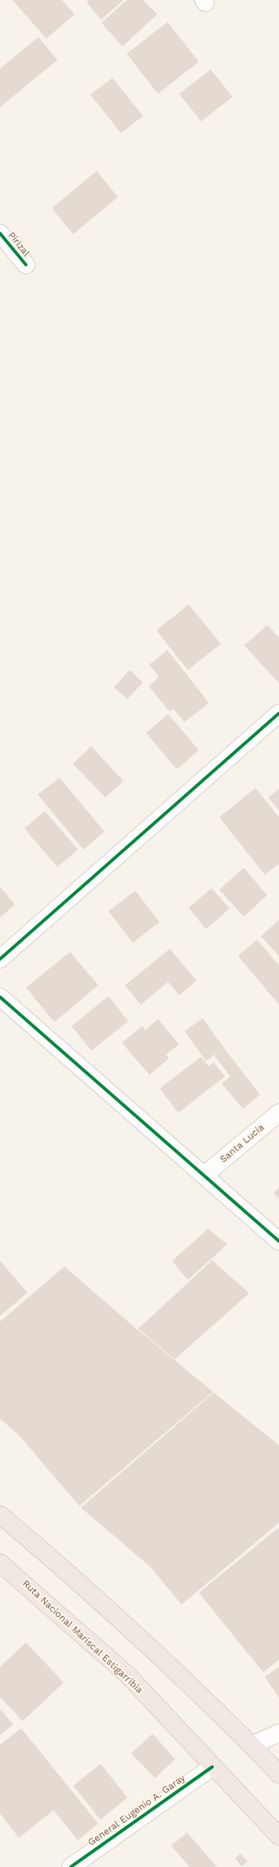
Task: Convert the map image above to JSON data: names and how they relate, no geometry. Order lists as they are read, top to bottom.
{
  "streets": {
    "highway": ["Ruta Nacional Mariscal Estigarribia"],
    "street": ["Pirizal", "Santa Lucía", "General Eugenio A. Garay"]
  },
  "crossings": [
    ["Ruta Nacional Mariscal Estigarribia", "General Eugenio A. Garay"]
  ]
}
